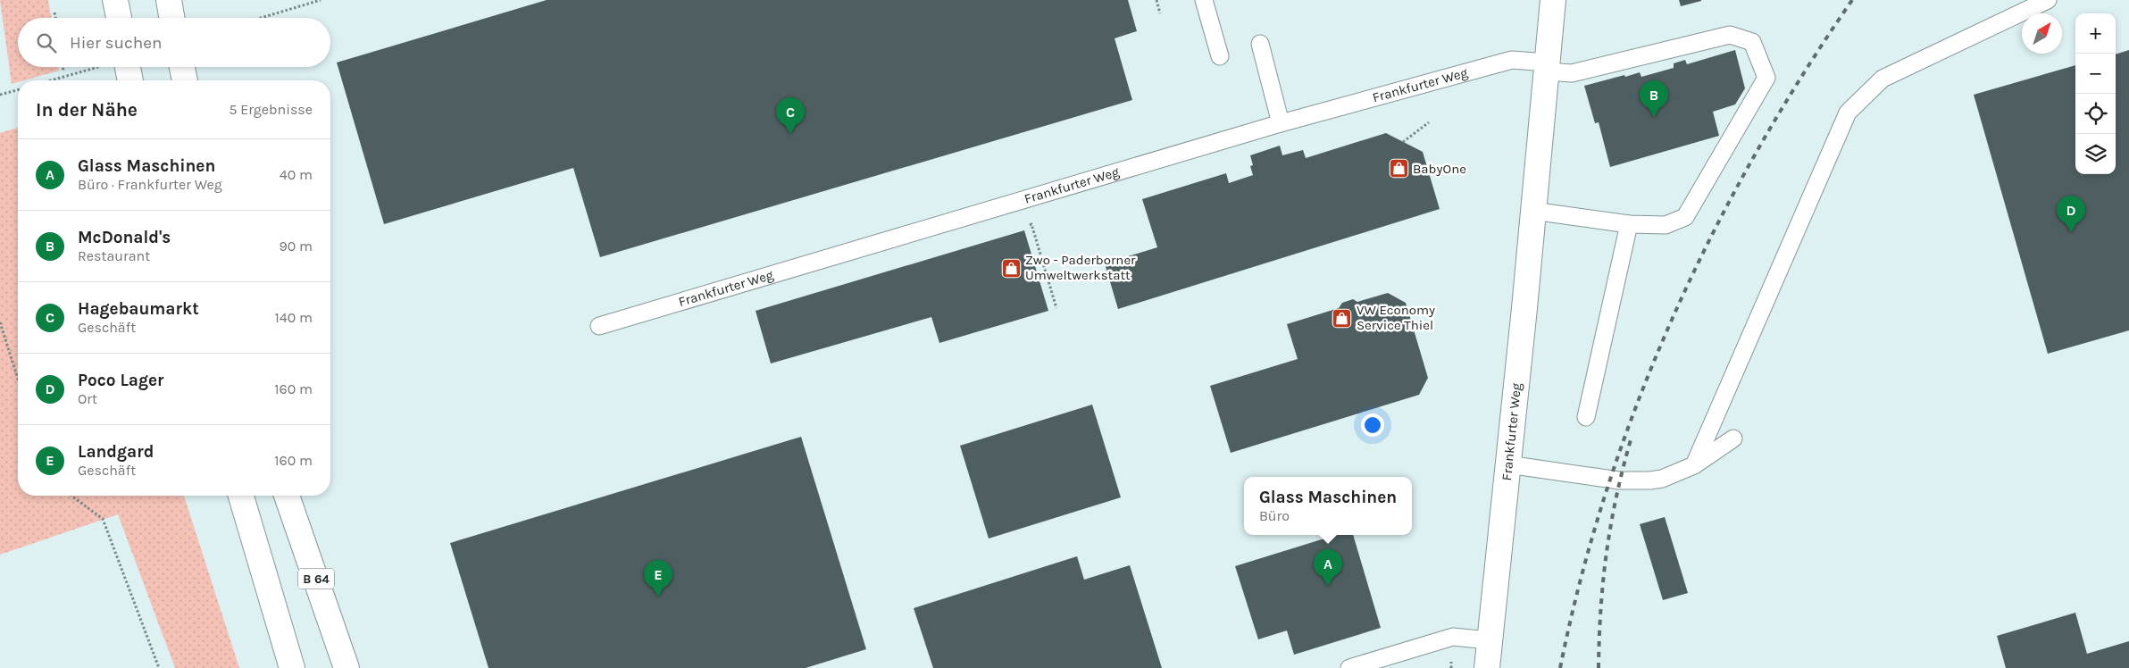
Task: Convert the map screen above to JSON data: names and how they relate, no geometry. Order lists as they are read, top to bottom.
{
  "streets": {
    "main road": ["Frankfurter Weg", "B 64"]
  },
  "places": {
    "shop": ["BabyOne", "Zwo - Paderborner Umweltwerkstatt", "VW Economy Service Thiel"]
  },
  "north": "top right",
  "page": {
    "map_buttons": ["+", "−"],
    "search": "Hier suchen",
    "pins": [
      "B",
      "C",
      "D",
      "A",
      "E"
    ],
    "heading": ["In der Nähe", "5 Ergebnisse"],
    "list": [
      {
        "mark": "A",
        "name": "Glass Maschinen",
        "note": "Büro · Frankfurter Weg",
        "value": "40 m"
      },
      {
        "mark": "B",
        "name": "McDonald's",
        "note": "Restaurant",
        "value": "90 m"
      },
      {
        "mark": "C",
        "name": "Hagebaumarkt",
        "note": "Geschäft",
        "value": "140 m"
      },
      {
        "mark": "D",
        "name": "Poco Lager",
        "note": "Ort",
        "value": "160 m"
      },
      {
        "mark": "E",
        "name": "Landgard",
        "note": "Geschäft",
        "value": "160 m"
      }
    ],
    "popup": ["Glass Maschinen", "Büro"]
  }
}
